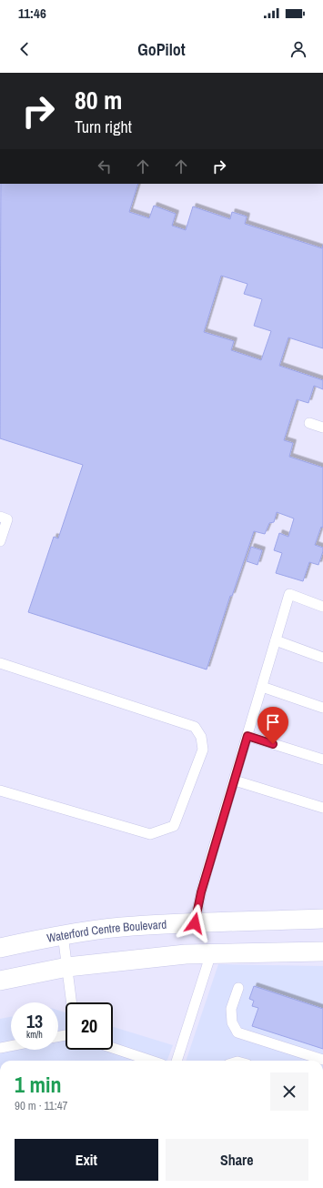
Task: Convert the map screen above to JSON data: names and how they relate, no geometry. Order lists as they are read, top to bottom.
{
  "streets": {
    "street": ["Waterford Centre Boulevard"]
  },
  "page": {
    "status": "11:46",
    "header": "GoPilot",
    "turn": ["80 m", "Turn right"],
    "speed": "13 km/h",
    "limit": "20",
    "heading": ["1 min", "90 m · 11:47"],
    "buttons": ["Exit", "Share"]
  }
}
